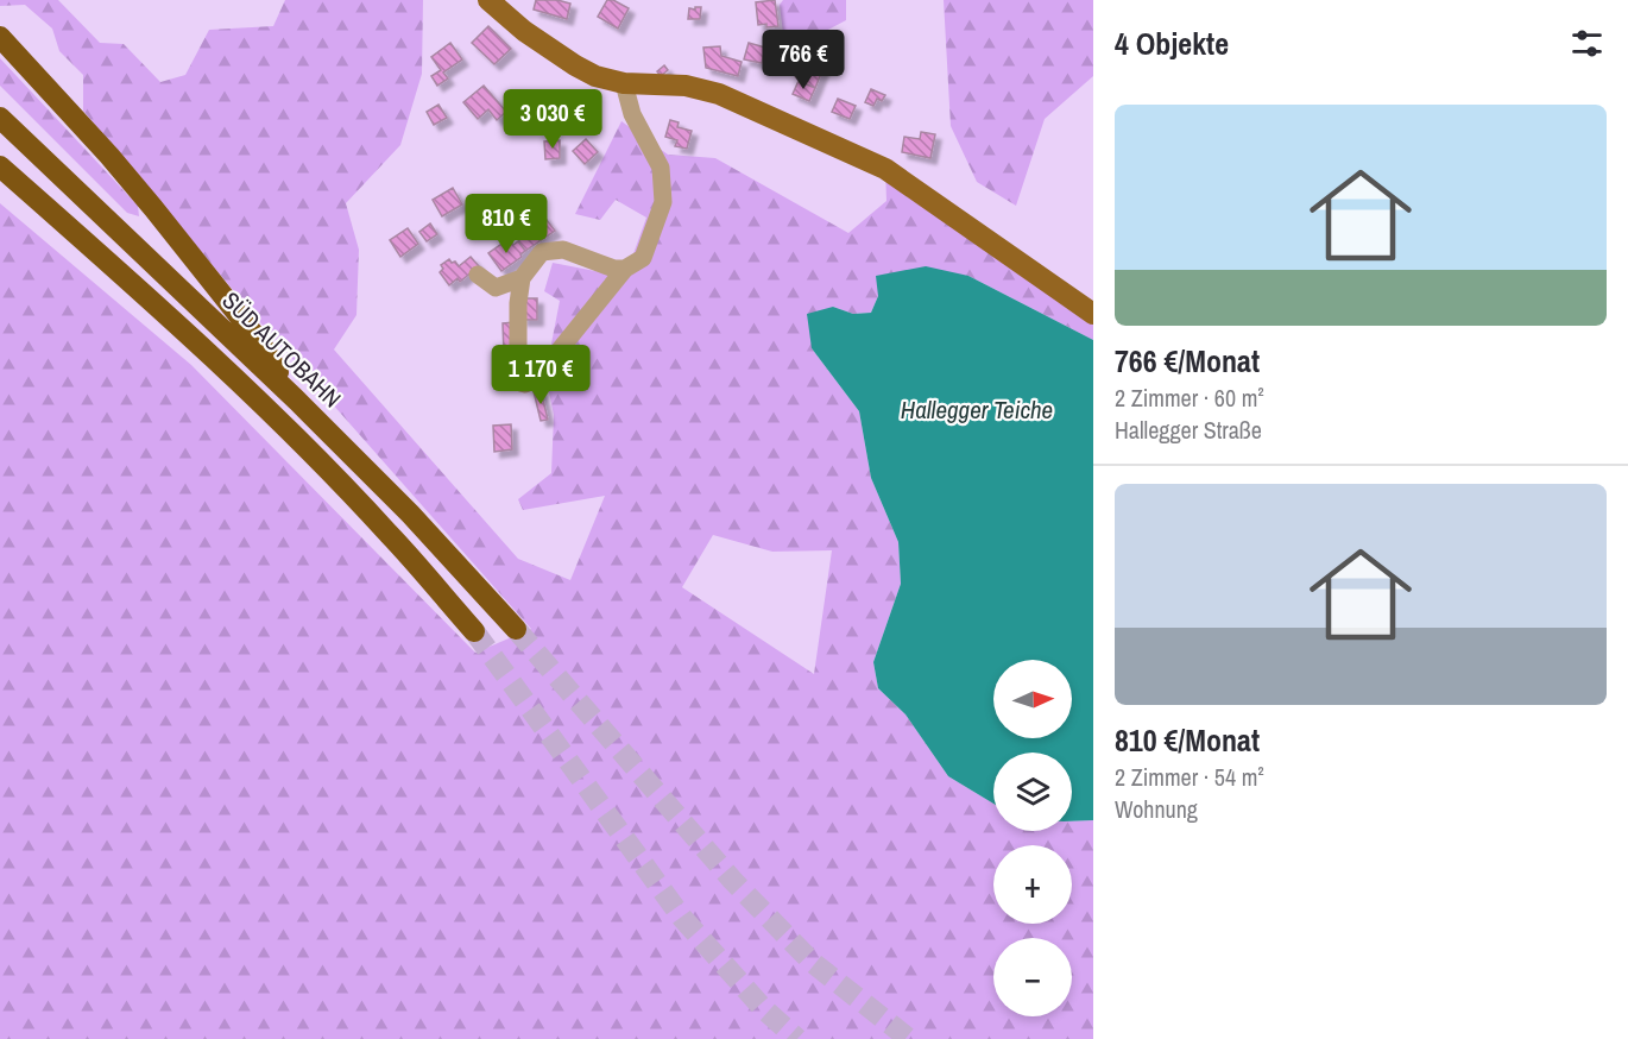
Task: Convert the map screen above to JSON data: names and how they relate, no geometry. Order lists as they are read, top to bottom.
{
  "streets": {
    "highway": ["SÜD AUTOBAHN"]
  },
  "water": ["Hallegger Teiche"],
  "north": "right",
  "page": {
    "heading": "4 Objekte",
    "price": [
      "766 €",
      "3 030 €",
      "810 €",
      "1 170 €"
    ],
    "list": [
      {
        "name": "766 €/Monat",
        "note": "2 Zimmer · 60 m² · Hallegger Straße"
      },
      {
        "name": "810 €/Monat",
        "note": "2 Zimmer · 54 m² · Wohnung"
      }
    ],
    "map_buttons": ["+", "−"]
  }
}
